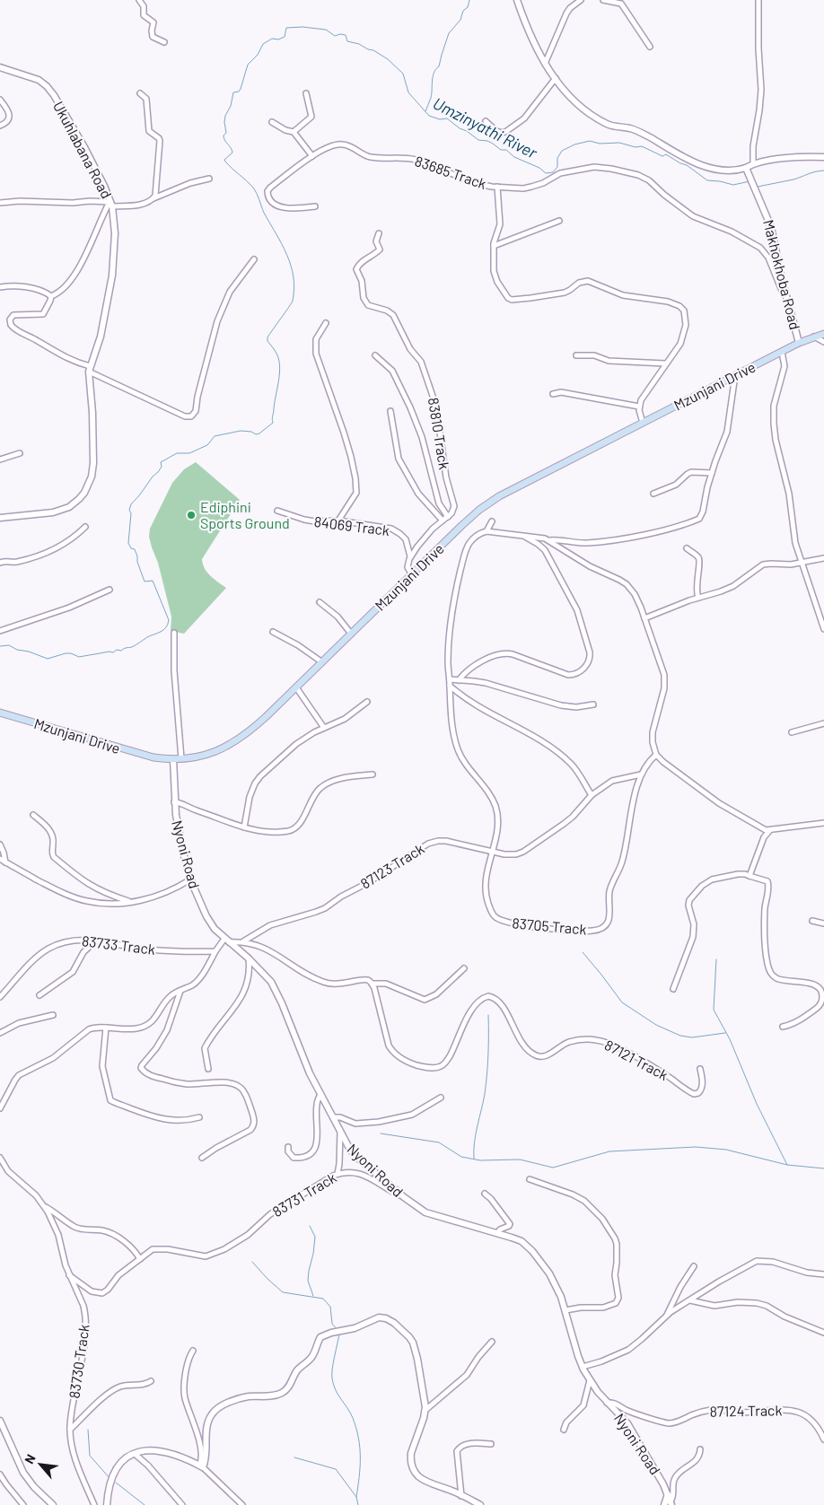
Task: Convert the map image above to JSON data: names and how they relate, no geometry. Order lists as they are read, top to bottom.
{
  "streets": {
    "main road": ["Mzunjani Drive"],
    "street": [
      "Ukuhlabana Road",
      "83685 Track",
      "Makhokhoba Road",
      "83810 Track",
      "84069 Track",
      "Nyoni Road",
      "87123 Track",
      "83705 Track",
      "83733 Track",
      "87121 Track",
      "83731 Track",
      "83730 Track",
      "87124 Track"
    ]
  },
  "crossings": [
    ["83685 Track", "Makhokhoba Road"],
    ["Makhokhoba Road", "Mzunjani Drive"],
    ["Mzunjani Drive", "Nyoni Road"],
    ["Nyoni Road", "83731 Track"],
    ["Nyoni Road", "87124 Track"],
    ["87123 Track", "83705 Track"],
    ["83731 Track", "83730 Track"]
  ],
  "water": ["Umzinyathi River"],
  "places": ["Ediphini Sports Ground"],
  "north": "top left"
}
